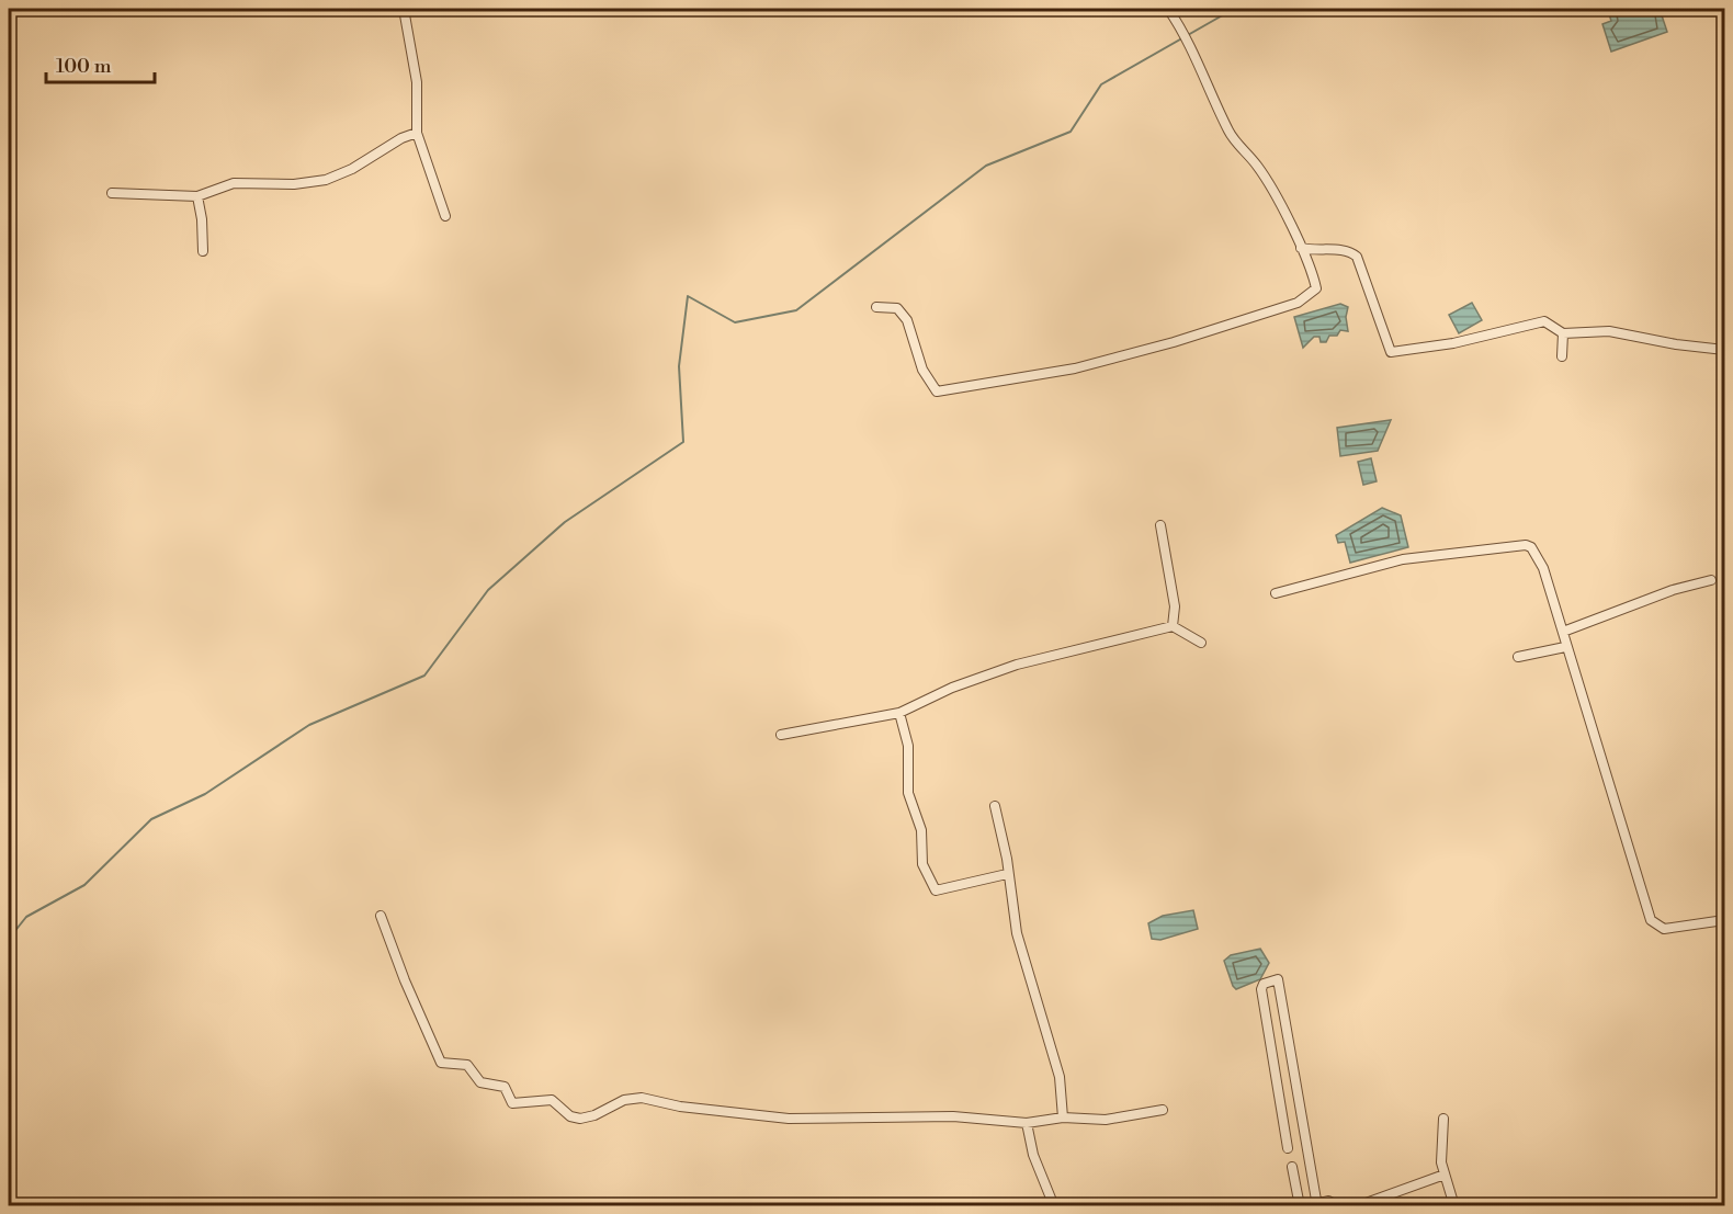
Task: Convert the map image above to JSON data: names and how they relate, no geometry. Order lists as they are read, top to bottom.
{
  "scale_bar": "100 m"
}
